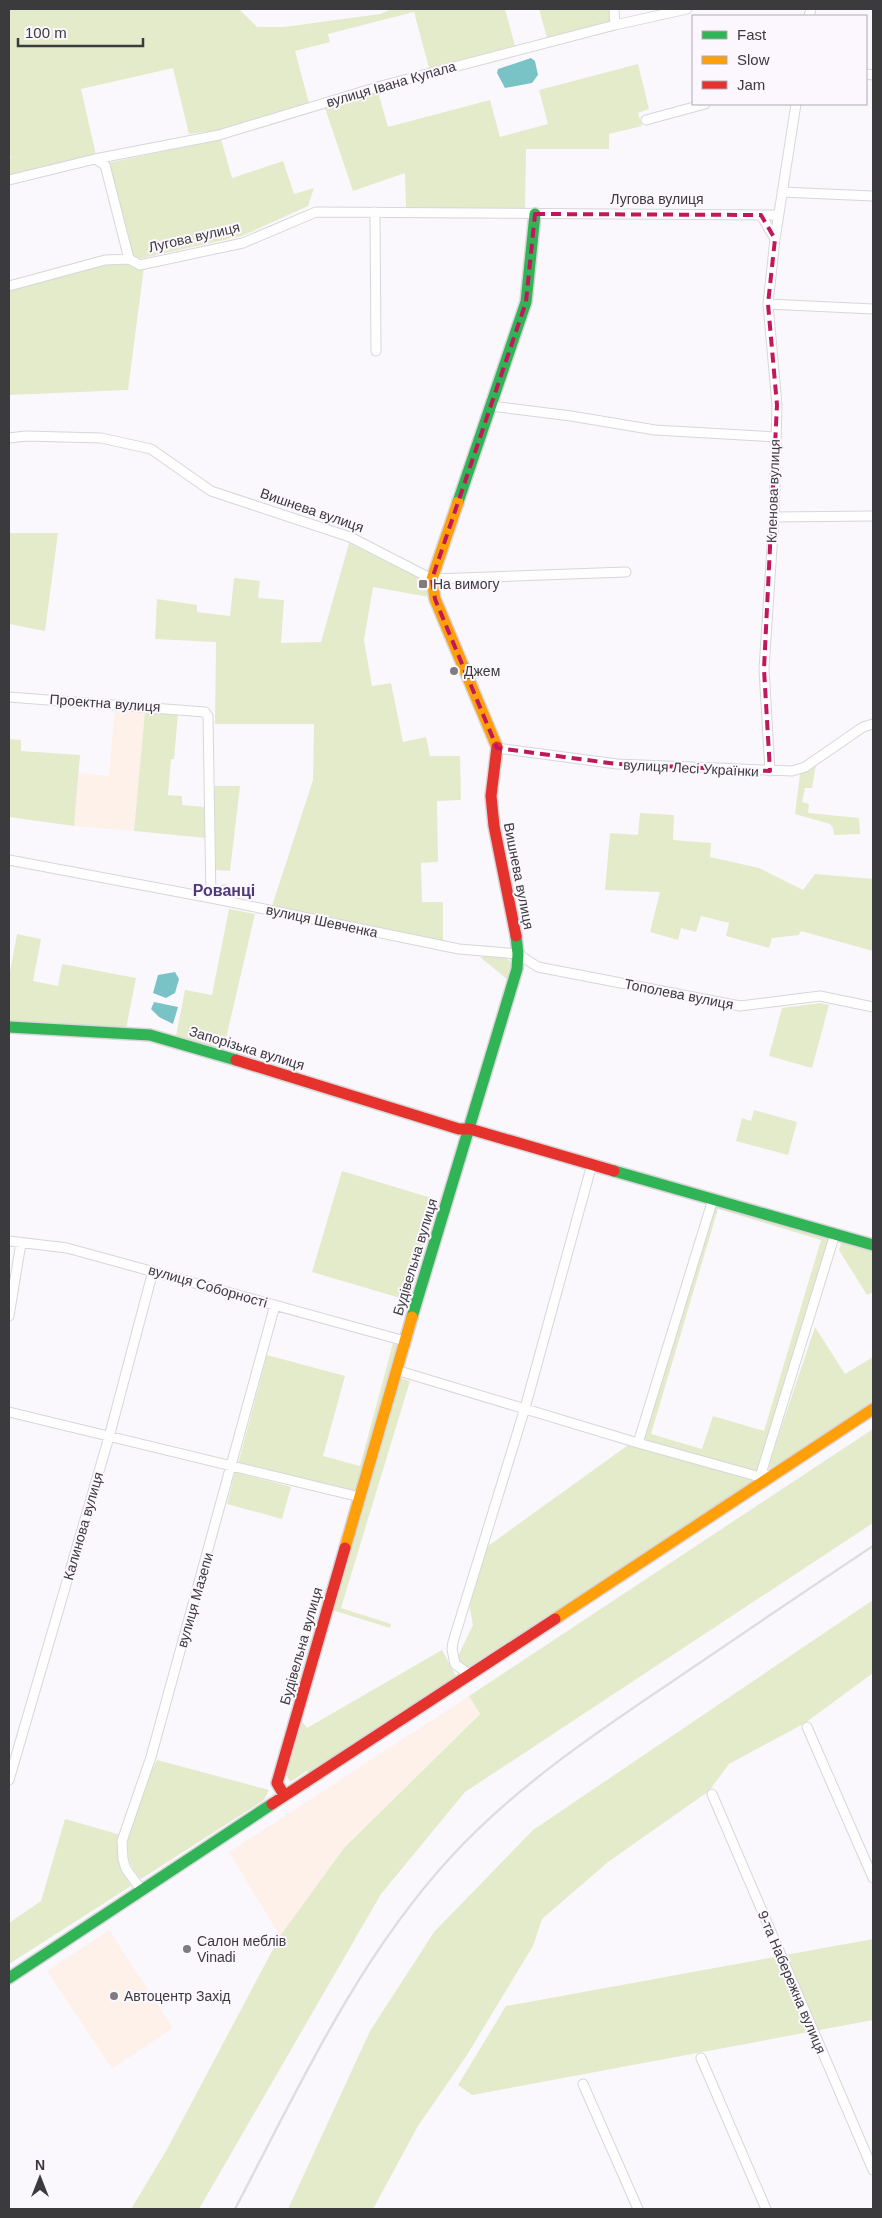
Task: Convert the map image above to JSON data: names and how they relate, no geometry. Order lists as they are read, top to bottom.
{
  "streets": {
    "street": [
      "вулиця Івана Купала",
      "Лугова вулиця",
      "Кленова вулиця",
      "Вишнева вулиця",
      "Проектна вулиця",
      "вулиця Лесі Українки",
      "вулиця Шевченка",
      "Тополева вулиця",
      "Запорізька вулиця",
      "Будівельна вулиця",
      "вулиця Соборності",
      "Калинова вулиця",
      "вулиця Мазепи",
      "9-та Набережна вулиця"
    ]
  },
  "crossings": [
    ["Лугова вулиця", "Кленова вулиця"],
    ["Кленова вулиця", "вулиця Лесі Українки"],
    ["Вишнева вулиця", "вулиця Лесі Українки"],
    ["Вишнева вулиця", "вулиця Шевченка"],
    ["Вишнева вулиця", "Тополева вулиця"],
    ["Вишнева вулиця", "Запорізька вулиця"],
    ["Вишнева вулиця", "Будівельна вулиця"],
    ["Проектна вулиця", "вулиця Шевченка"],
    ["вулиця Шевченка", "Тополева вулиця"],
    ["Запорізька вулиця", "Будівельна вулиця"],
    ["Будівельна вулиця", "вулиця Соборності"],
    ["вулиця Соборності", "Калинова вулиця"],
    ["вулиця Соборності", "вулиця Мазепи"]
  ],
  "districts": ["Рованці"],
  "places": {
    "transit": ["На вимогу"],
    "other": ["Джем", "Салон меблів Vinadi", "Автоцентр Захід"]
  },
  "legend": ["Fast", "Slow", "Jam"],
  "scale_bar": "100 m",
  "north": "top"
}
